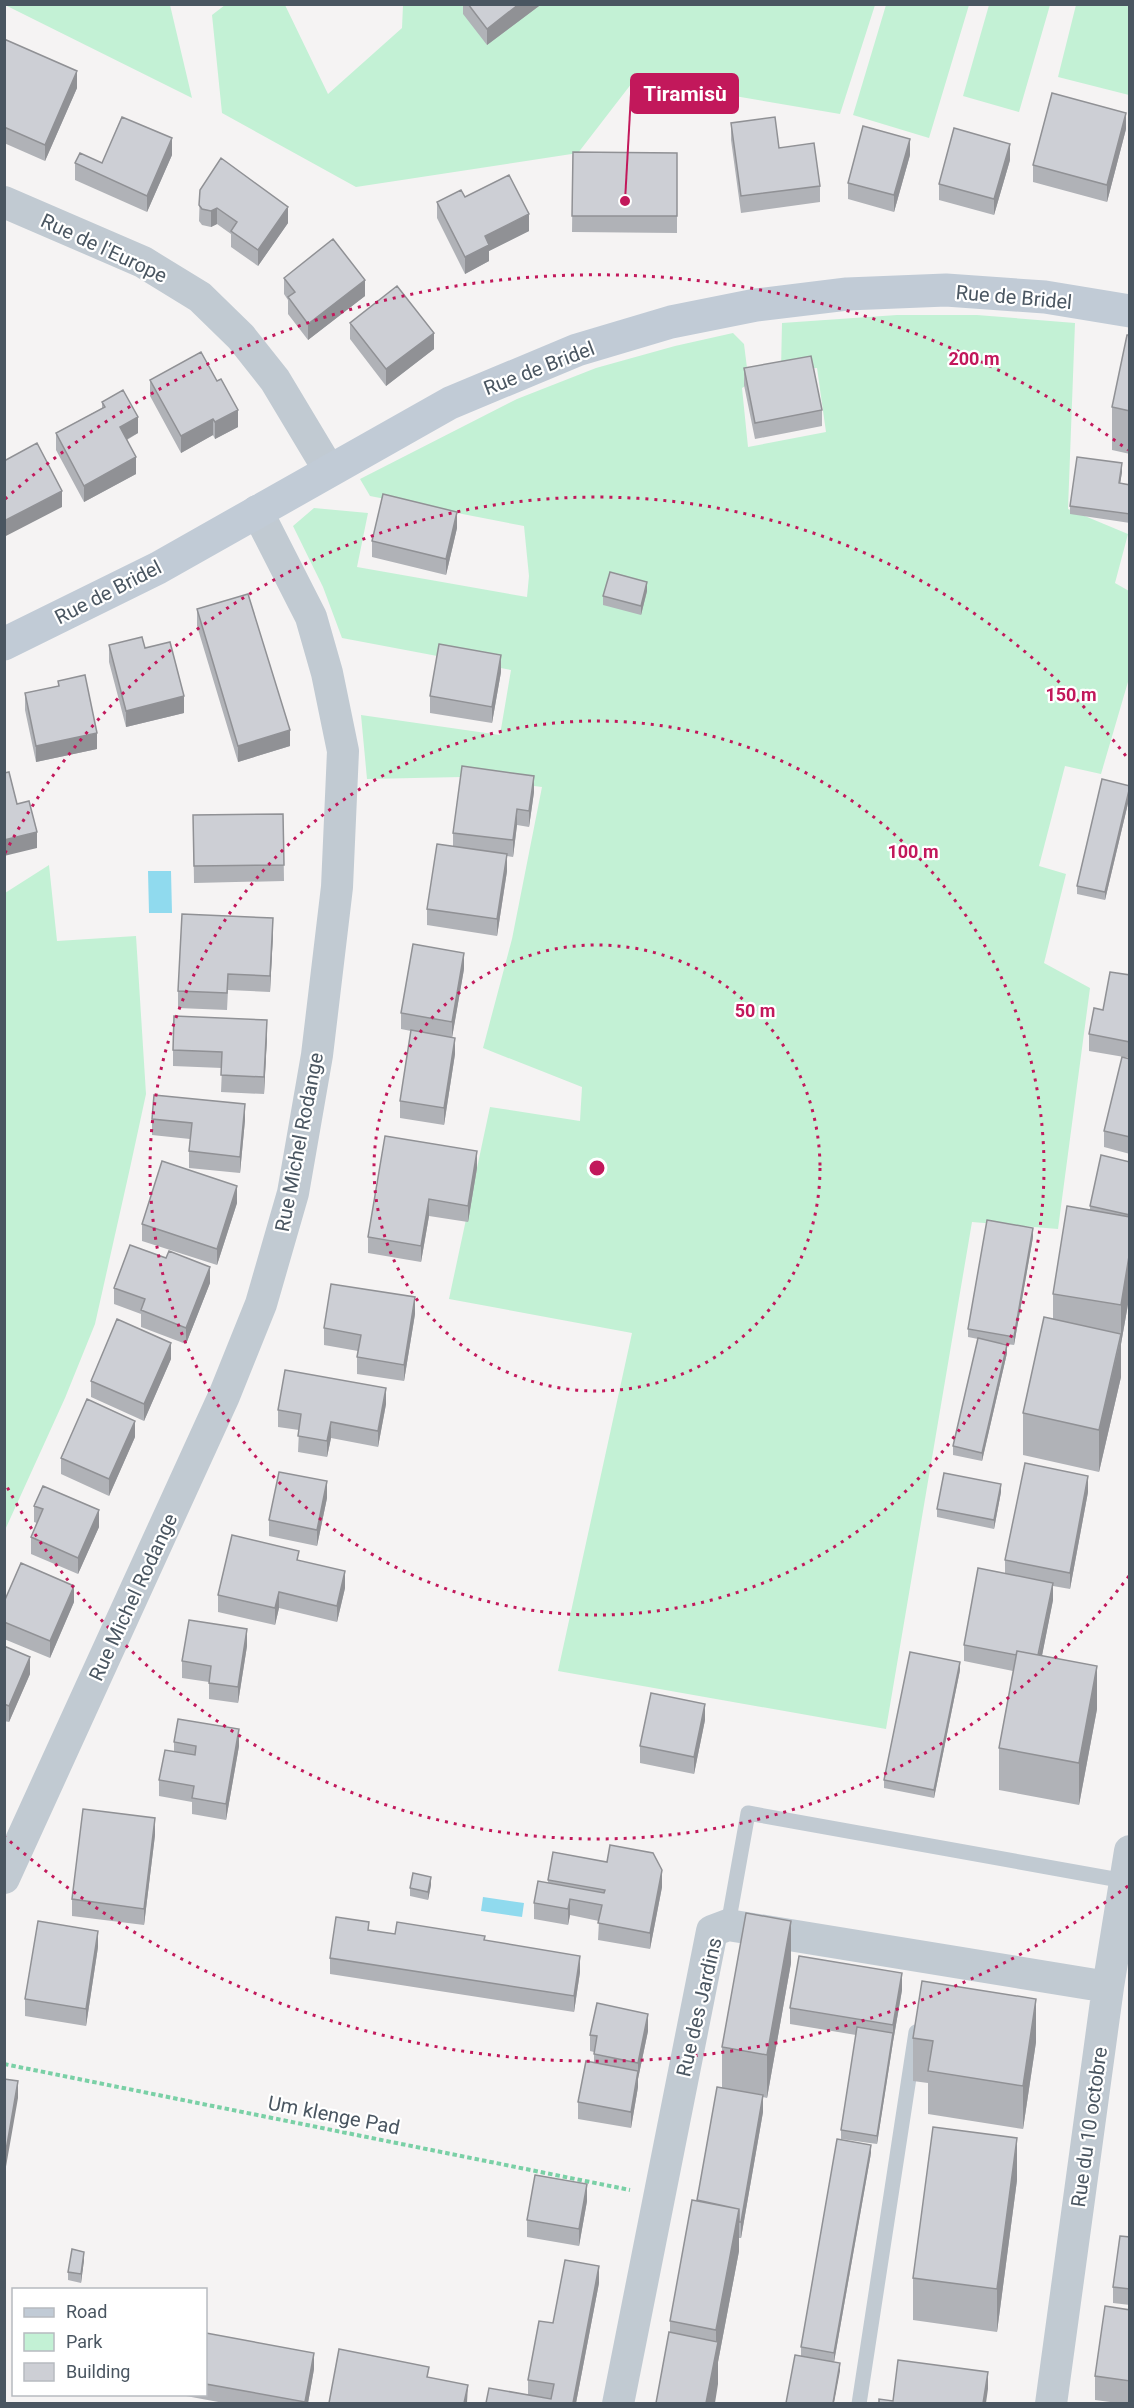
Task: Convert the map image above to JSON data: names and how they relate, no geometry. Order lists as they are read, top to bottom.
{
  "streets": {
    "main road": ["Rue de Bridel"],
    "street": [
      "Rue de l'Europe",
      "Rue Michel Rodange",
      "Rue des Jardins",
      "Rue du 10 octobre"
    ],
    "path": ["Um klenge Pad"]
  },
  "crossings": [
    ["Rue de l'Europe", "Rue de Bridel"],
    ["Rue de Bridel", "Rue Michel Rodange"],
    ["Rue des Jardins", "Um klenge Pad"],
    ["Rue des Jardins", "Rue du 10 octobre"]
  ],
  "places": ["Tiramisù"],
  "legend": ["Road", "Park", "Building"],
  "rings": [
    "200 m",
    "150 m",
    "100 m",
    "50 m"
  ]
}
